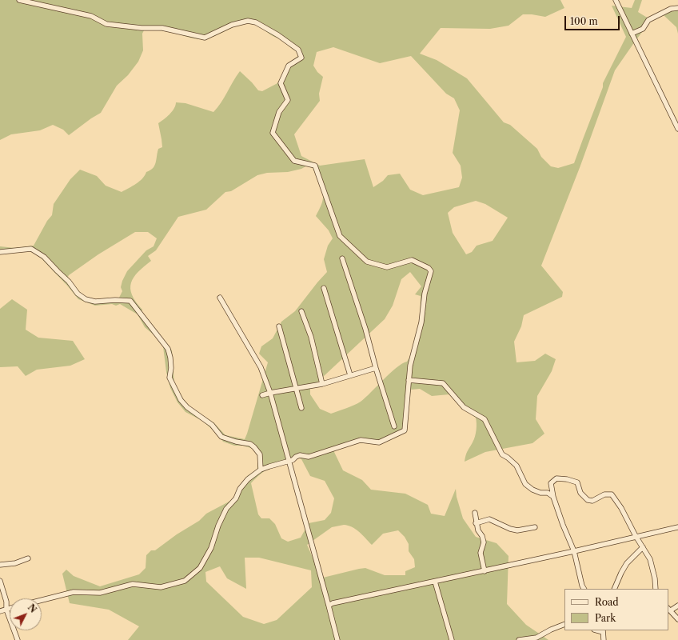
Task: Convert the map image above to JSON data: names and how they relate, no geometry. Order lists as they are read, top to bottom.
{
  "legend": ["Road", "Park"],
  "scale_bar": "100 m",
  "north": "top right"
}
